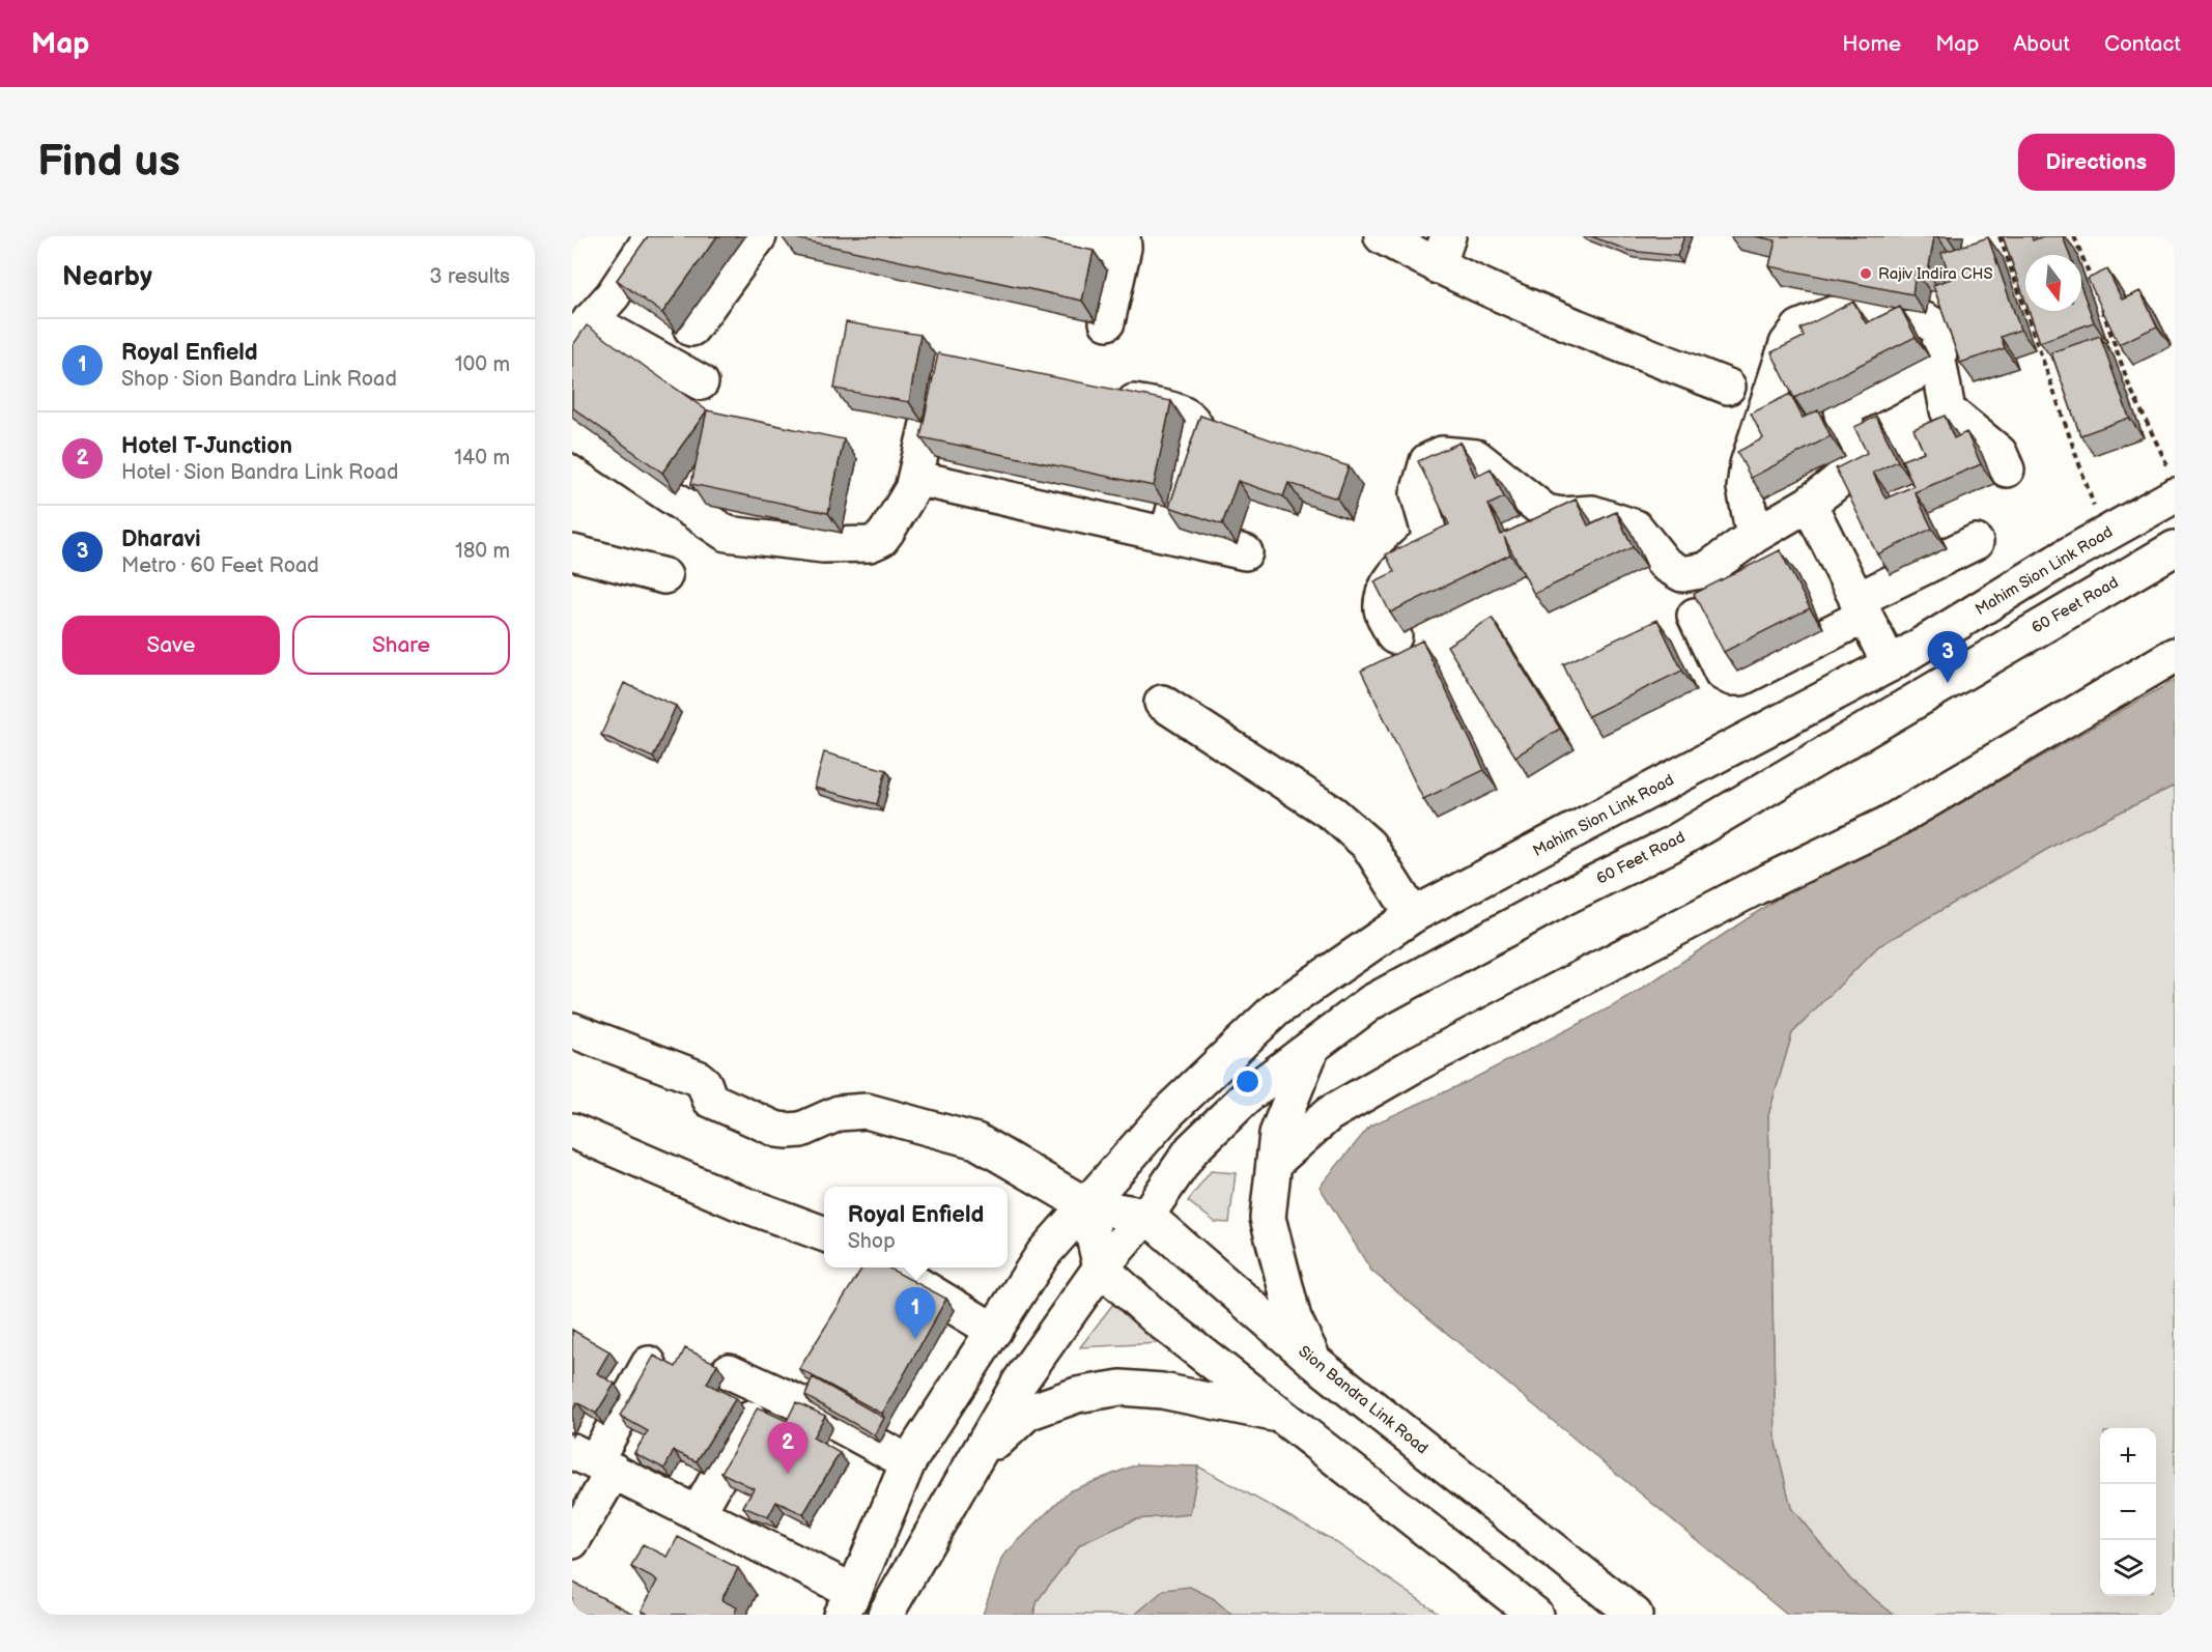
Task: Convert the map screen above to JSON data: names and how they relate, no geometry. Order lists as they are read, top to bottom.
{
  "streets": {
    "street": ["Mahim Sion Link Road", "60 Feet Road", "Sion Bandra Link Road"]
  },
  "crossings": [
    ["60 Feet Road", "Sion Bandra Link Road"]
  ],
  "places": ["Rajiv Indira CHS"],
  "north": "bottom",
  "page": {
    "header": "Map",
    "nav": [
      "Home",
      "Map",
      "About",
      "Contact"
    ],
    "buttons": [
      "Directions",
      ["Save", "Share"]
    ],
    "title": "Find us",
    "heading": ["Nearby", "3 results"],
    "list": [
      {
        "mark": "1",
        "name": "Royal Enfield",
        "note": "Shop · Sion Bandra Link Road",
        "value": "100 m"
      },
      {
        "mark": "2",
        "name": "Hotel T-Junction",
        "note": "Hotel · Sion Bandra Link Road",
        "value": "140 m"
      },
      {
        "mark": "3",
        "name": "Dharavi",
        "note": "Metro · 60 Feet Road",
        "value": "180 m"
      }
    ],
    "pins": ["3", "1", "2"],
    "popup": ["Royal Enfield", "Shop"],
    "map_buttons": ["+", "−"]
  }
}
